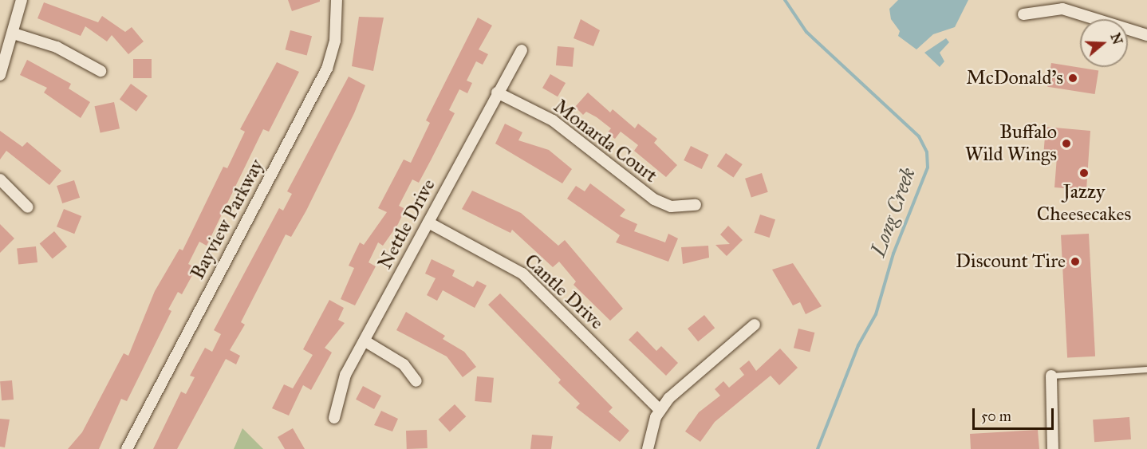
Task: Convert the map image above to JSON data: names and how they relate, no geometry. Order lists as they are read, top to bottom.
{
  "streets": {
    "street": [
      "Monarda Court",
      "Bayview Parkway",
      "Nettle Drive",
      "Cantle Drive"
    ]
  },
  "crossings": [
    ["Monarda Court", "Nettle Drive"],
    ["Nettle Drive", "Cantle Drive"]
  ],
  "water": ["Long Creek"],
  "places": [
    "McDonald's",
    "Buffalo Wild Wings",
    "Jazzy Cheesecakes",
    "Discount Tire"
  ],
  "scale_bar": "50 m",
  "north": "right"
}
